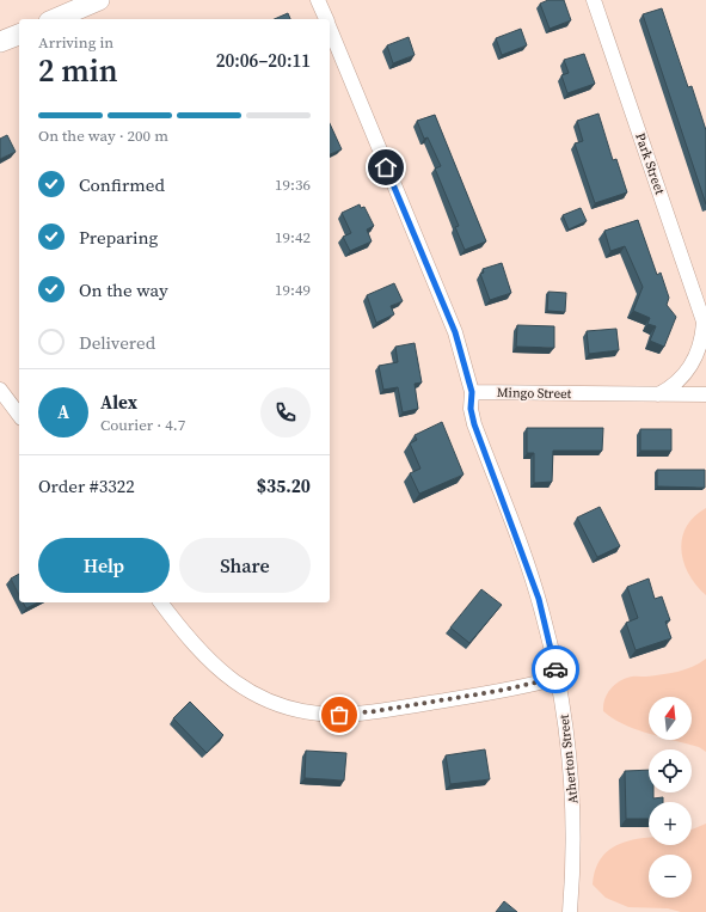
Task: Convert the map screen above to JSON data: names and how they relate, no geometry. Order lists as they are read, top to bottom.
{
  "streets": {
    "street": ["Park Street", "Mingo Street", "Atherton Street"]
  },
  "crossings": [
    ["Mingo Street", "Atherton Street"]
  ],
  "north": "top",
  "page": {
    "heading": ["2 min", "Arriving in", "20:06–20:11"],
    "panel": [
      "Alex",
      "Courier · 4.7",
      "Order #3322",
      "$35.20"
    ],
    "bar": "On the way · 200 m",
    "list": [
      ["Confirmed", "19:36"],
      ["Preparing", "19:42"],
      ["On the way", "19:49"],
      "Delivered"
    ],
    "round": "A",
    "buttons": ["Help", "Share"],
    "map_buttons": ["+", "−"]
  }
}
